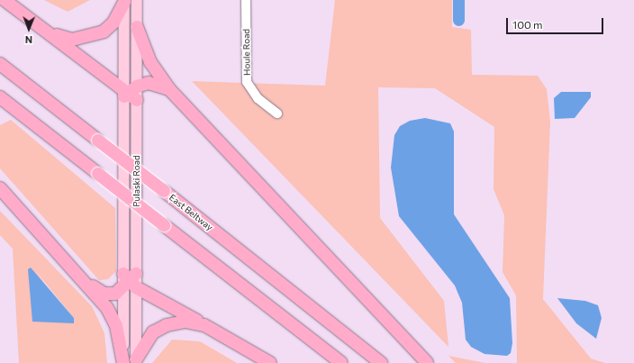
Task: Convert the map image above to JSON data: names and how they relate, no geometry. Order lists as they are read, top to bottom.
{
  "streets": {
    "highway": ["East Beltway"],
    "main road": ["Pulaski Road"],
    "street": ["Houle Road"]
  },
  "scale_bar": "100 m",
  "north": "bottom"
}
